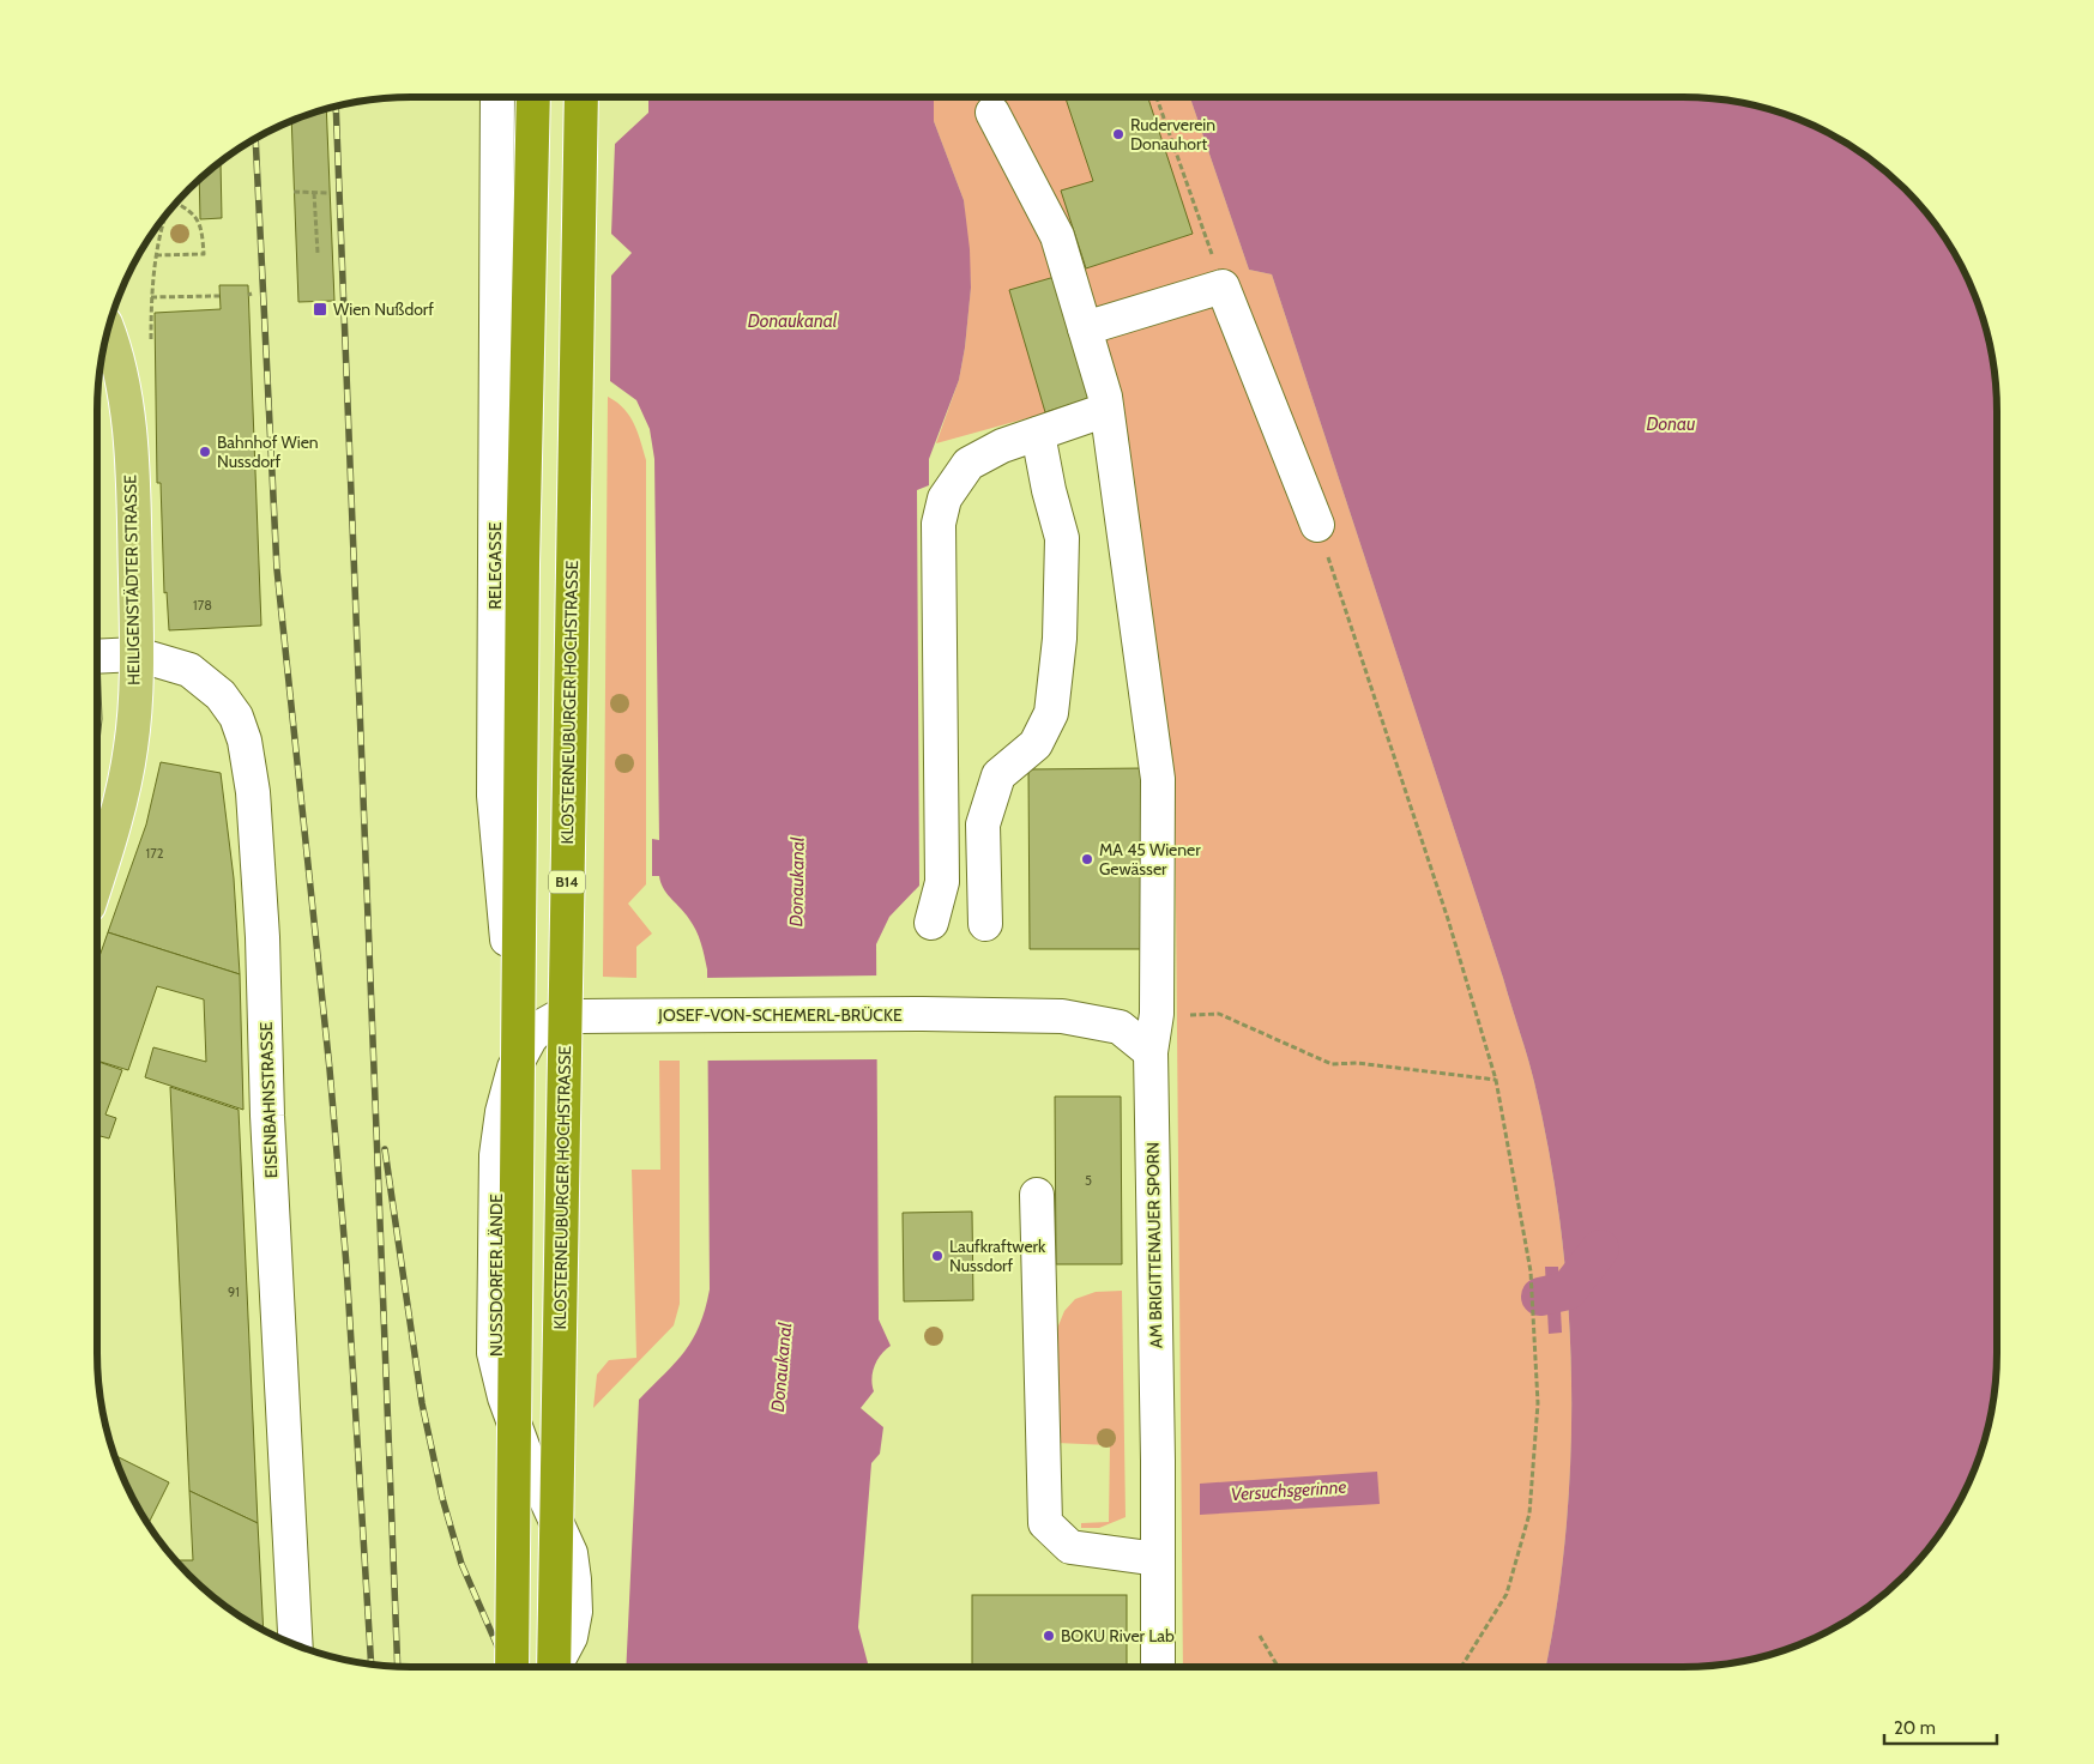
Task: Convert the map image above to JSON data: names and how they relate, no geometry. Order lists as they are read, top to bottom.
{
  "streets": {
    "highway": ["KLOSTERNEUBURGER HOCHSTRASSE", "B14"],
    "main road": ["HEILIGENSTÄDTER STRASSE"],
    "street": [
      "RELEGASSE",
      "JOSEF-VON-SCHEMERL-BRÜCKE",
      "EISENBAHNSTRASSE",
      "AM BRIGITTENAUER SPORN",
      "NUSSDORFER LÄNDE"
    ]
  },
  "crossings": [
    ["RELEGASSE", "JOSEF-VON-SCHEMERL-BRÜCKE"],
    ["RELEGASSE", "NUSSDORFER LÄNDE"],
    ["HEILIGENSTÄDTER STRASSE", "EISENBAHNSTRASSE"],
    ["JOSEF-VON-SCHEMERL-BRÜCKE", "AM BRIGITTENAUER SPORN"],
    ["JOSEF-VON-SCHEMERL-BRÜCKE", "NUSSDORFER LÄNDE"]
  ],
  "water": ["Donaukanal", "Donau", "Versuchsgerinne"],
  "places": {
    "other": [
      "Ruderverein Donauhort",
      "Bahnhof Wien Nussdorf",
      "MA 45 Wiener Gewässer",
      "Laufkraftwerk Nussdorf",
      "BOKU River Lab"
    ],
    "transit": ["Wien Nußdorf"]
  },
  "house_numbers": [
    "178",
    "172",
    "5",
    "91"
  ],
  "scale_bar": "20 m"
}
